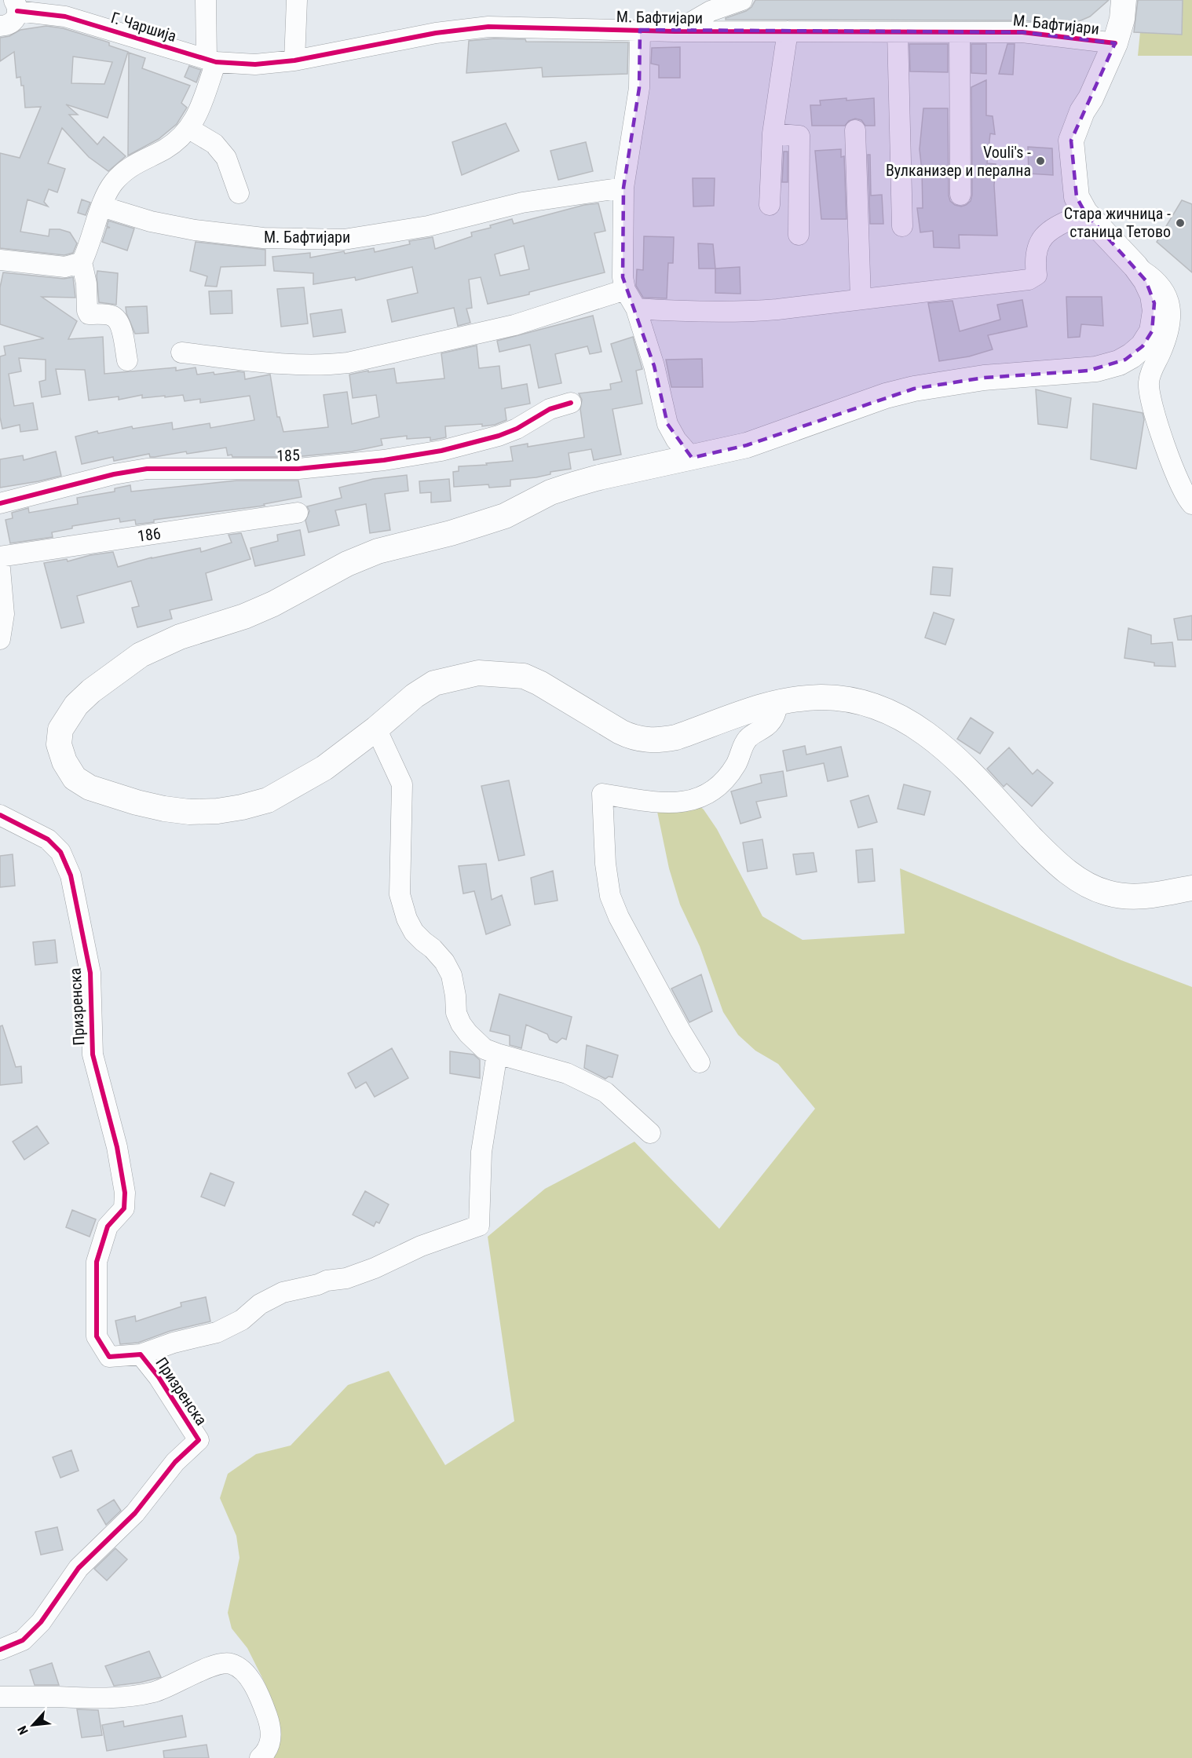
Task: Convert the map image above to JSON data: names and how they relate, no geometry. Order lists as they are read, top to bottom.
{
  "streets": {
    "street": [
      "М. Бафтијари",
      "Г. Чаршија",
      "185",
      "186",
      "Призренска"
    ]
  },
  "crossings": [
    ["М. Бафтијари", "Г. Чаршија"]
  ],
  "places": ["Vouli's - Вулканизер и перална", "Стара жичница - станица Тетово"],
  "north": "bottom left"
}
